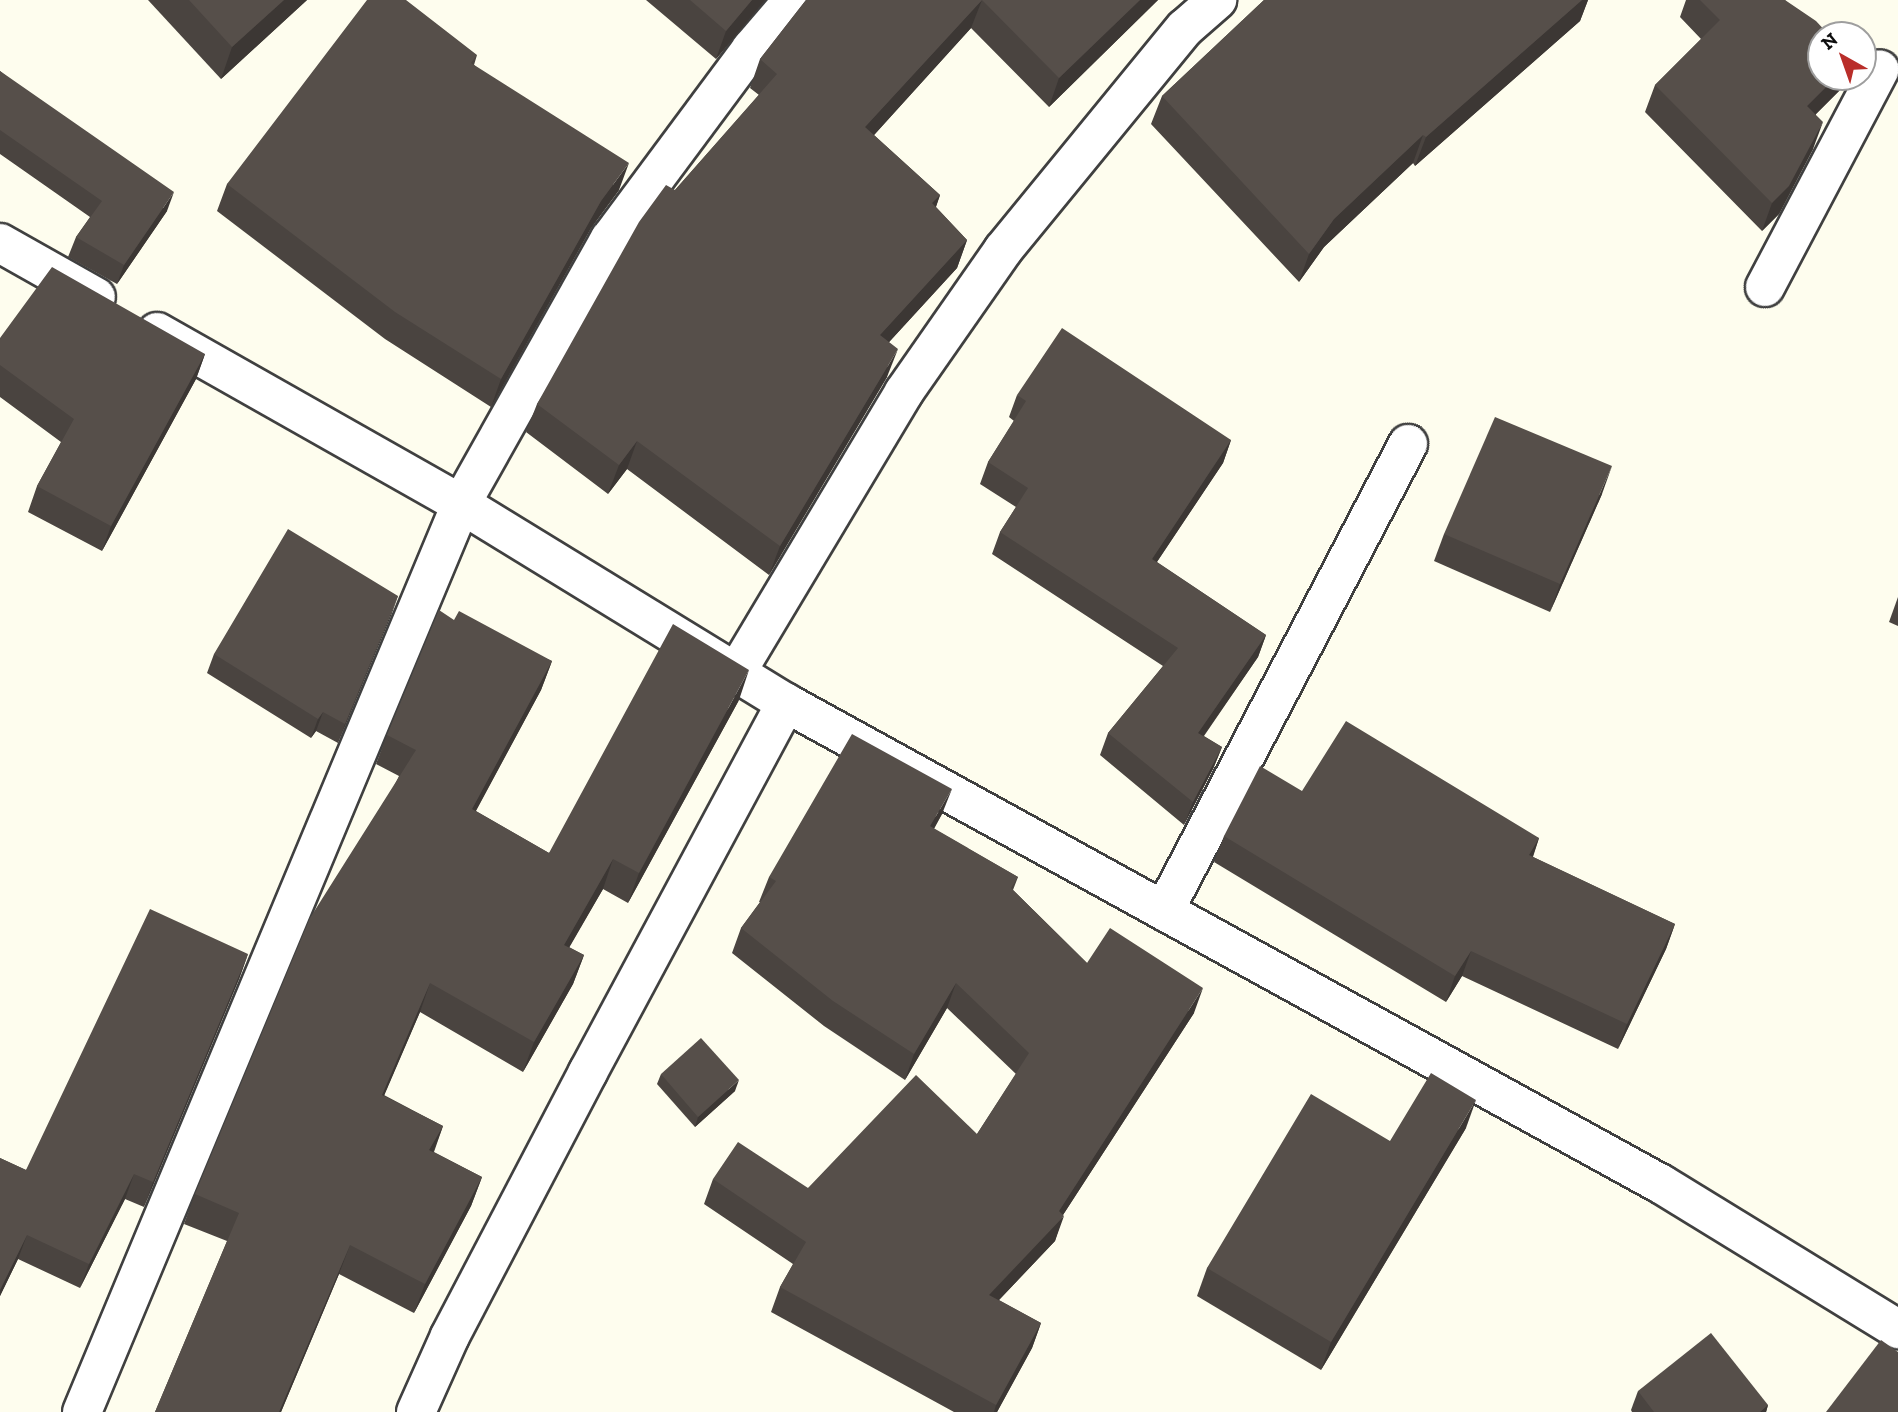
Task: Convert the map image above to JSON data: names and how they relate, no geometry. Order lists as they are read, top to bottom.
{
  "north": "top left"
}
